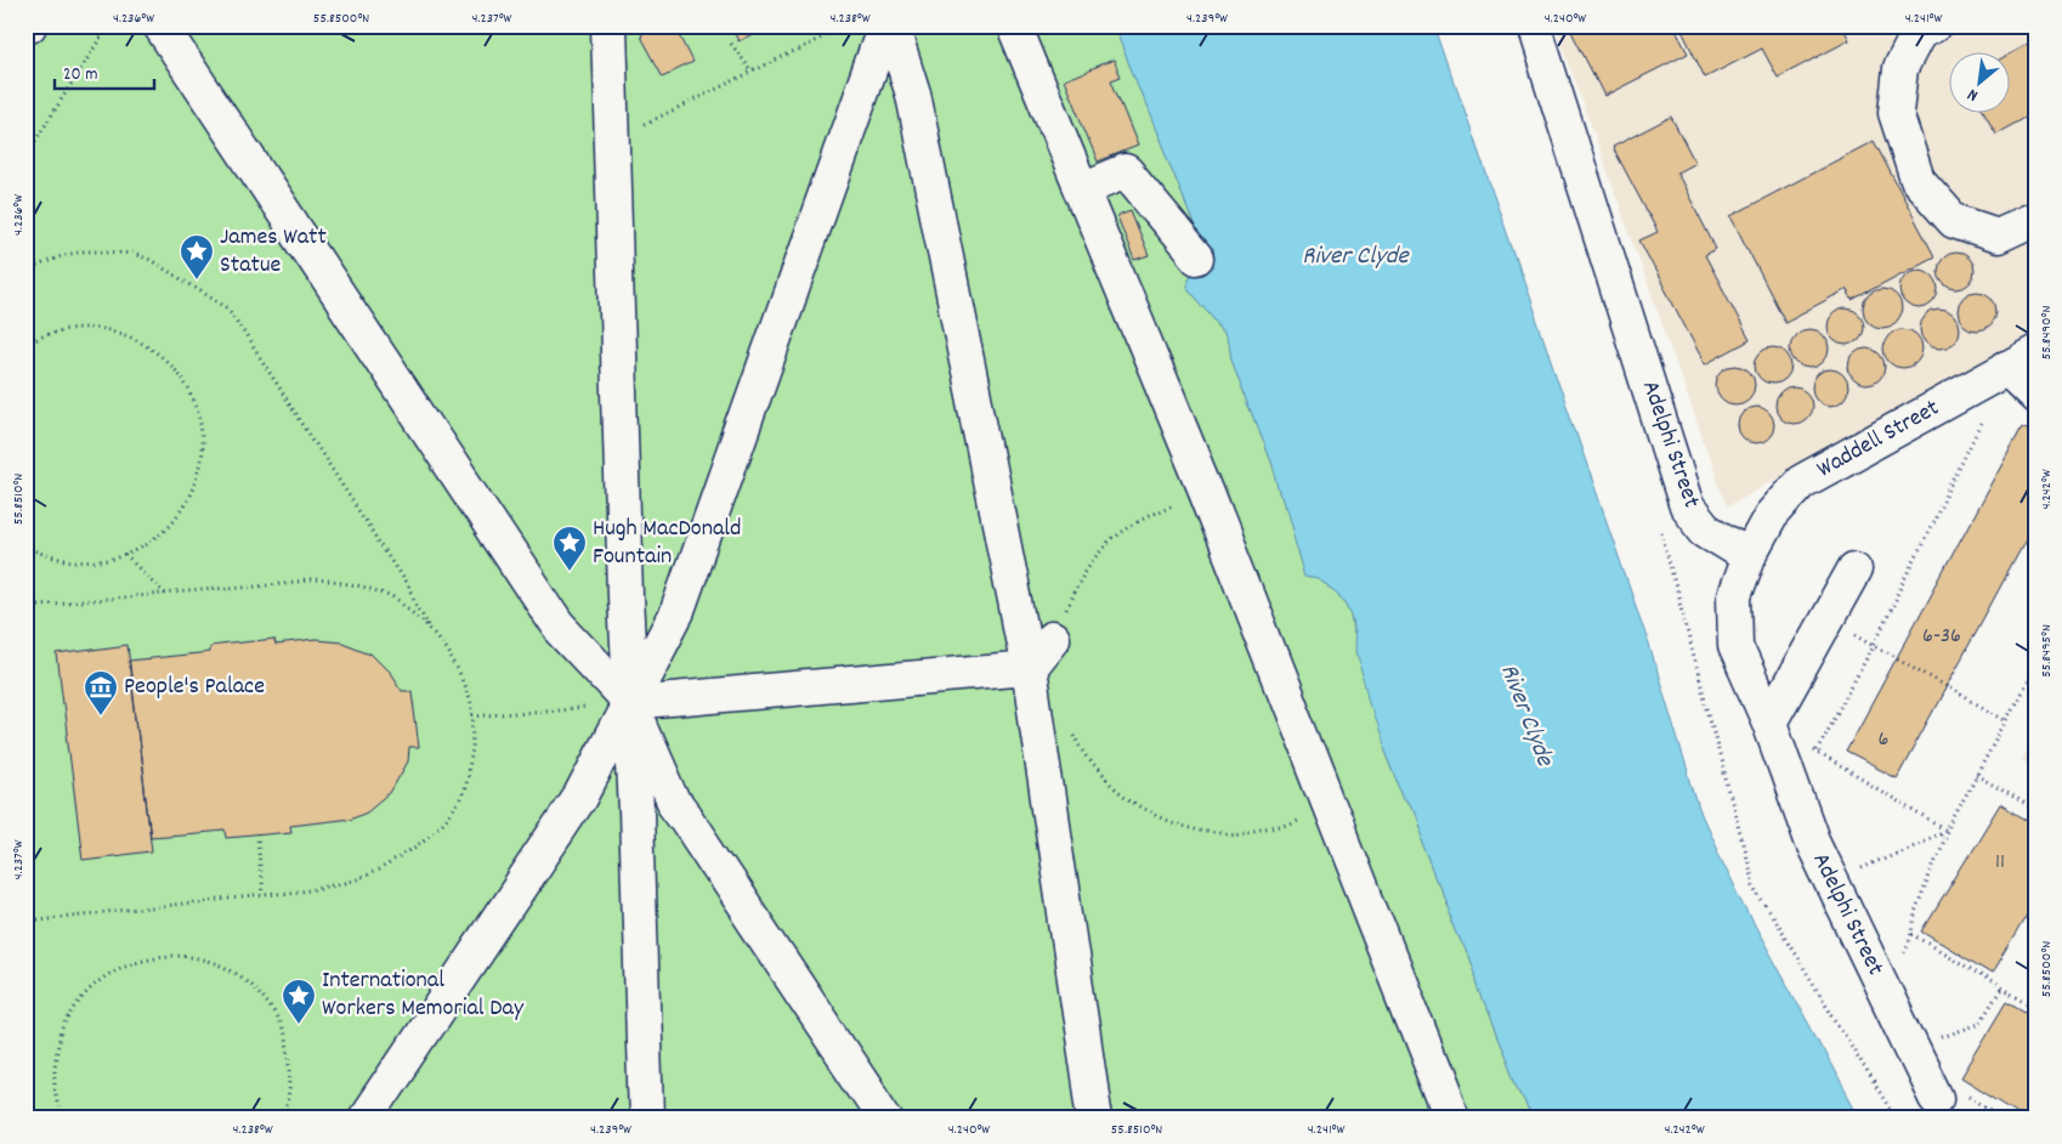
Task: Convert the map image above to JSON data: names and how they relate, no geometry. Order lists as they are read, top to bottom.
{
  "streets": {
    "street": ["Waddell Street", "Adelphi Street"]
  },
  "crossings": [
    ["Waddell Street", "Adelphi Street"]
  ],
  "water": ["River Clyde"],
  "places": {
    "place": ["James Watt Statue", "Hugh MacDonald Fountain", "International Workers Memorial Day"],
    "museum": ["People's Palace"]
  },
  "house_numbers": ["6-36", "6", "11"],
  "scale_bar": "20 m",
  "north": "bottom left",
  "coordinates": [
    "4.236°W",
    "55.8500°N",
    "4.237°W",
    "4.238°W",
    "4.239°W",
    "4.240°W",
    "4.241°W",
    "55.8490°N",
    "4.242°W",
    "55.8510°N",
    "55.8495°N"
  ]
}
